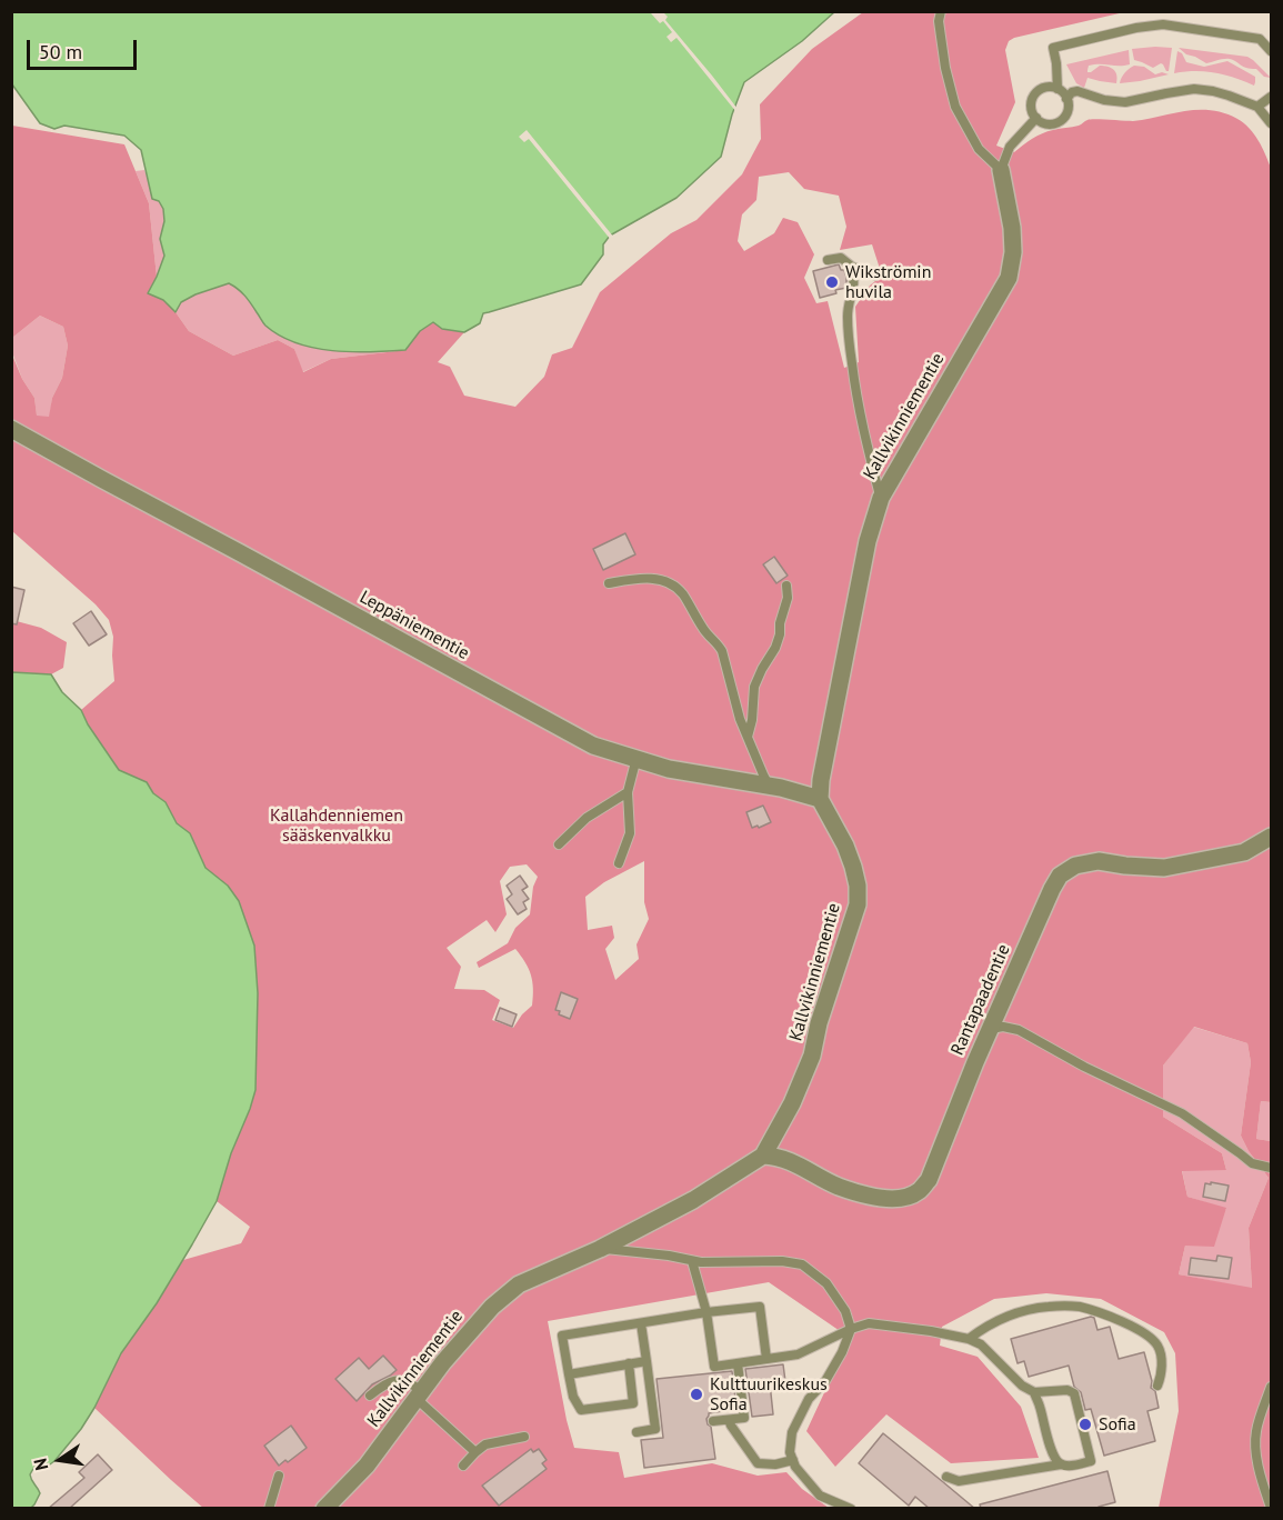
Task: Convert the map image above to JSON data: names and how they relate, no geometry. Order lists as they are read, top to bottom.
{
  "streets": {
    "street": ["Kallvikinniementie", "Leppäniementie", "Rantapaadentie"]
  },
  "crossings": [
    ["Kallvikinniementie", "Leppäniementie"],
    ["Kallvikinniementie", "Rantapaadentie"]
  ],
  "parks": ["Kallahdenniemen sääskenvalkku"],
  "places": ["Wikströmin huvila", "Kulttuurikeskus Sofia", "Sofia"],
  "scale_bar": "50 m",
  "north": "left"
}
